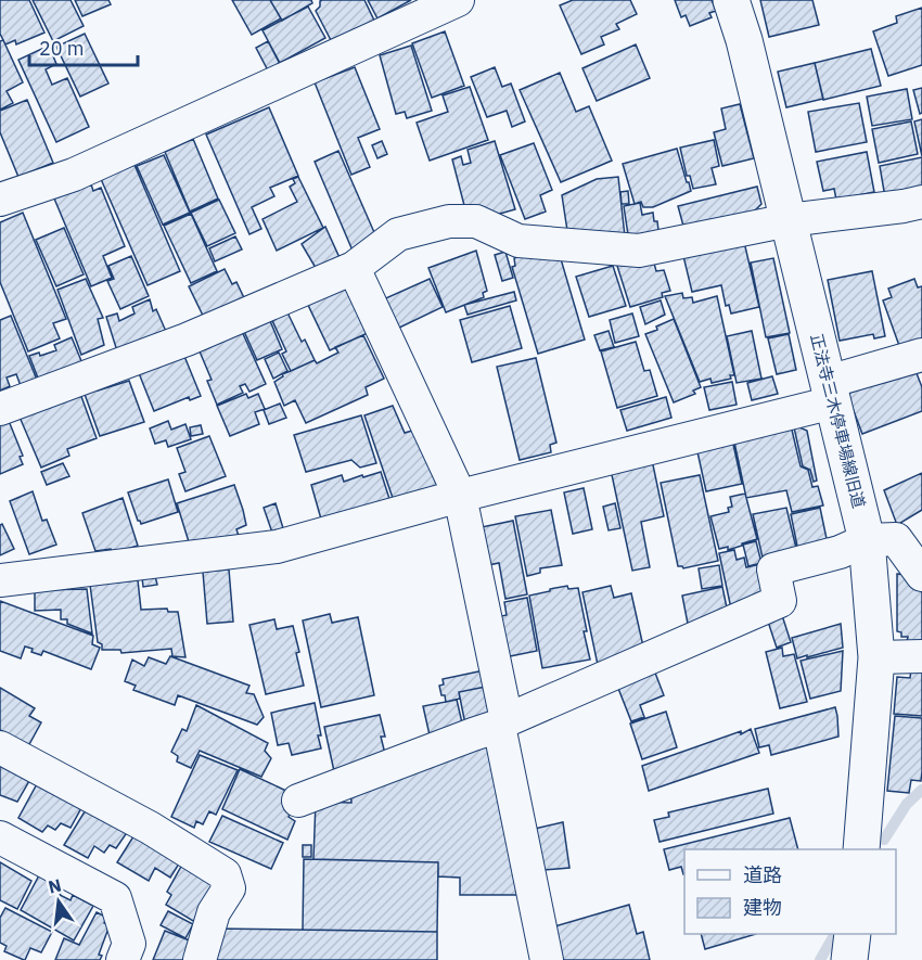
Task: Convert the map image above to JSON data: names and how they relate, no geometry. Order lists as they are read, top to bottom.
{
  "streets": {
    "street": ["正法寺三木停車場線旧道"]
  },
  "legend": ["道路", "建物"],
  "scale_bar": "20 m",
  "north": "top"
}
